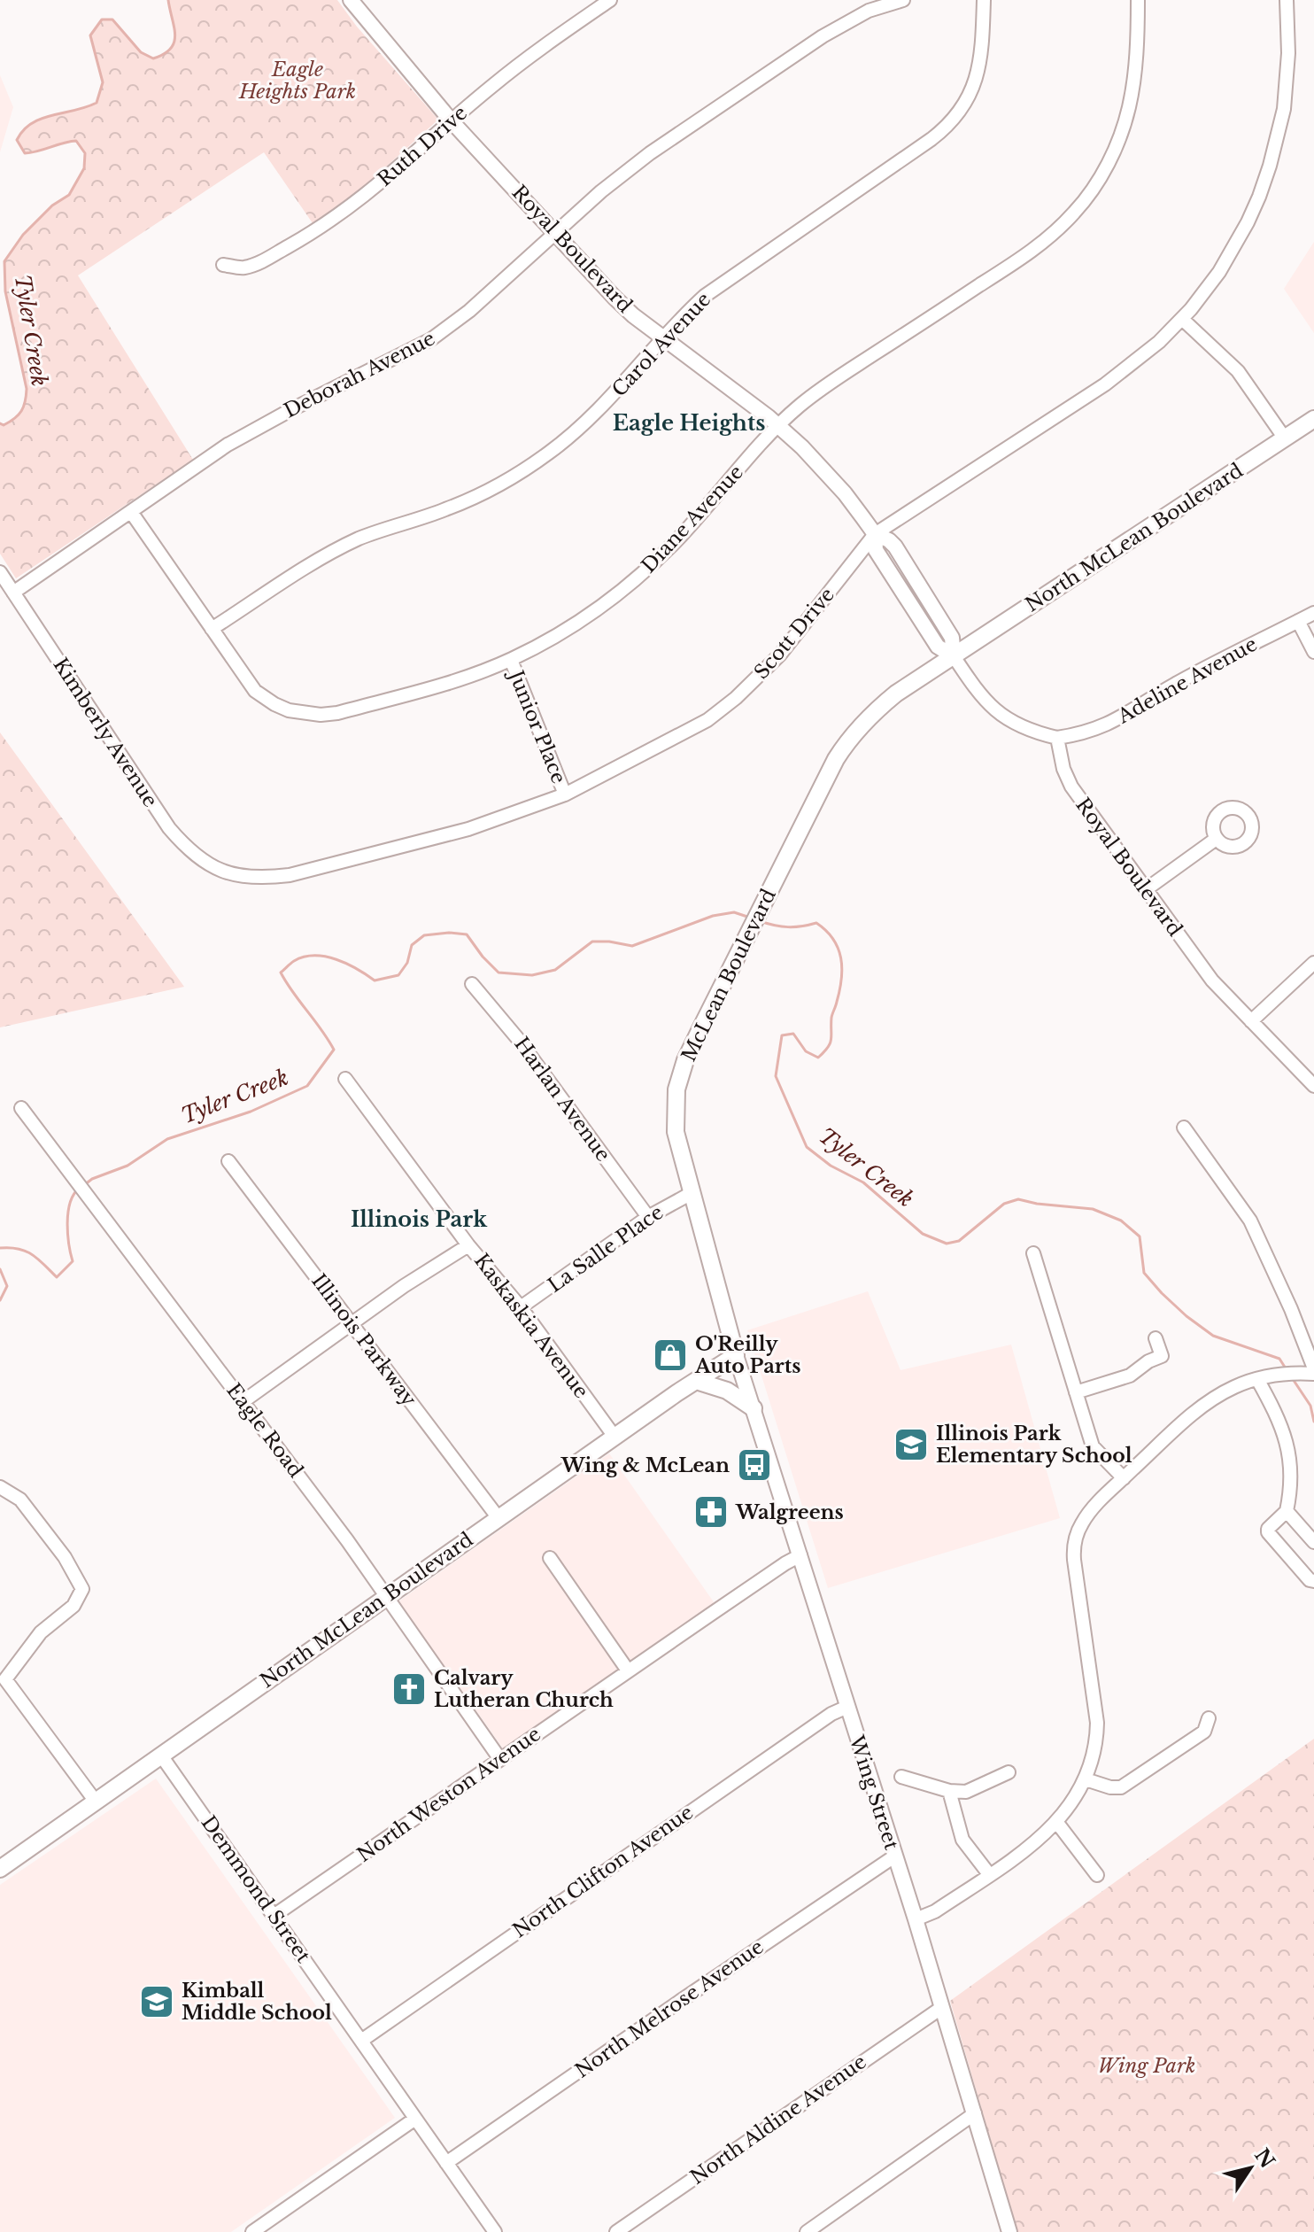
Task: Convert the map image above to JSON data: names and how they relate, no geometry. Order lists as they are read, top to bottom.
{
  "streets": {
    "main road": ["North McLean Boulevard", "McLean Boulevard"],
    "street": [
      "Ruth Drive",
      "Royal Boulevard",
      "Carol Avenue",
      "Deborah Avenue",
      "Diane Avenue",
      "Scott Drive",
      "Adeline Avenue",
      "Junior Place",
      "Kimberly Avenue",
      "Harlan Avenue",
      "La Salle Place",
      "Kaskaskia Avenue",
      "Illinois Parkway",
      "Eagle Road",
      "Wing Street",
      "North Weston Avenue",
      "North Clifton Avenue",
      "Demmond Street",
      "North Melrose Avenue",
      "North Aldine Avenue"
    ]
  },
  "crossings": [
    ["Ruth Drive", "Royal Boulevard"],
    ["Royal Boulevard", "Carol Avenue"],
    ["Royal Boulevard", "Deborah Avenue"],
    ["Royal Boulevard", "Diane Avenue"],
    ["Royal Boulevard", "North McLean Boulevard"],
    ["Royal Boulevard", "Scott Drive"],
    ["Royal Boulevard", "Adeline Avenue"],
    ["Royal Boulevard", "McLean Boulevard"],
    ["Carol Avenue", "Diane Avenue"],
    ["Deborah Avenue", "Diane Avenue"],
    ["Deborah Avenue", "Kimberly Avenue"],
    ["Diane Avenue", "Junior Place"],
    ["North McLean Boulevard", "McLean Boulevard"],
    ["North McLean Boulevard", "Kaskaskia Avenue"],
    ["North McLean Boulevard", "Illinois Parkway"],
    ["North McLean Boulevard", "Eagle Road"],
    ["North McLean Boulevard", "Wing Street"],
    ["North McLean Boulevard", "Demmond Street"],
    ["Scott Drive", "Junior Place"],
    ["Scott Drive", "Kimberly Avenue"],
    ["McLean Boulevard", "La Salle Place"],
    ["McLean Boulevard", "Wing Street"],
    ["Harlan Avenue", "La Salle Place"],
    ["La Salle Place", "Kaskaskia Avenue"],
    ["Eagle Road", "North Weston Avenue"],
    ["Wing Street", "North Weston Avenue"],
    ["Wing Street", "North Clifton Avenue"],
    ["Wing Street", "North Melrose Avenue"],
    ["Wing Street", "North Aldine Avenue"],
    ["North Weston Avenue", "Demmond Street"],
    ["North Clifton Avenue", "Demmond Street"],
    ["Demmond Street", "North Melrose Avenue"]
  ],
  "districts": ["Eagle Heights", "Illinois Park"],
  "water": ["Tyler Creek"],
  "parks": ["Eagle Heights Park", "Wing Park"],
  "places": {
    "shop": ["O'Reilly Auto Parts"],
    "school or university": ["Illinois Park Elementary School", "Kimball Middle School"],
    "bus stop": ["Wing & McLean"],
    "pharmacy": ["Walgreens"],
    "church": ["Calvary Lutheran Church"]
  },
  "north": "top right"
}
